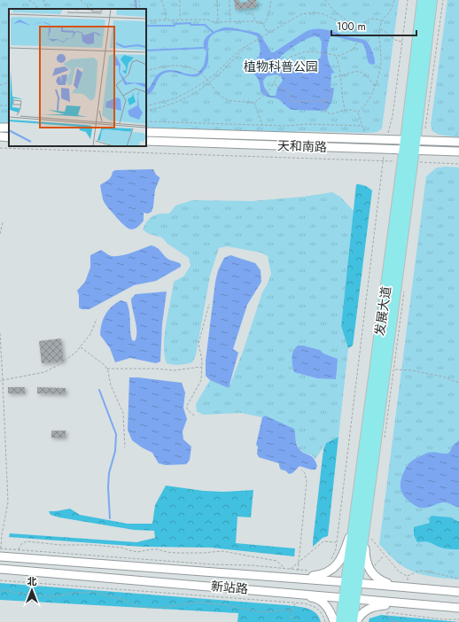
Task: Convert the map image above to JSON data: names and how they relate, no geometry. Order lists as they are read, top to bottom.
{
  "streets": {
    "main road": ["发展大道"],
    "street": ["天和南路", "新站路"]
  },
  "crossings": [
    ["天和南路", "发展大道"],
    ["发展大道", "新站路"]
  ],
  "parks": ["植物科普公园"],
  "scale_bar": "100 m",
  "north": "top"
}
